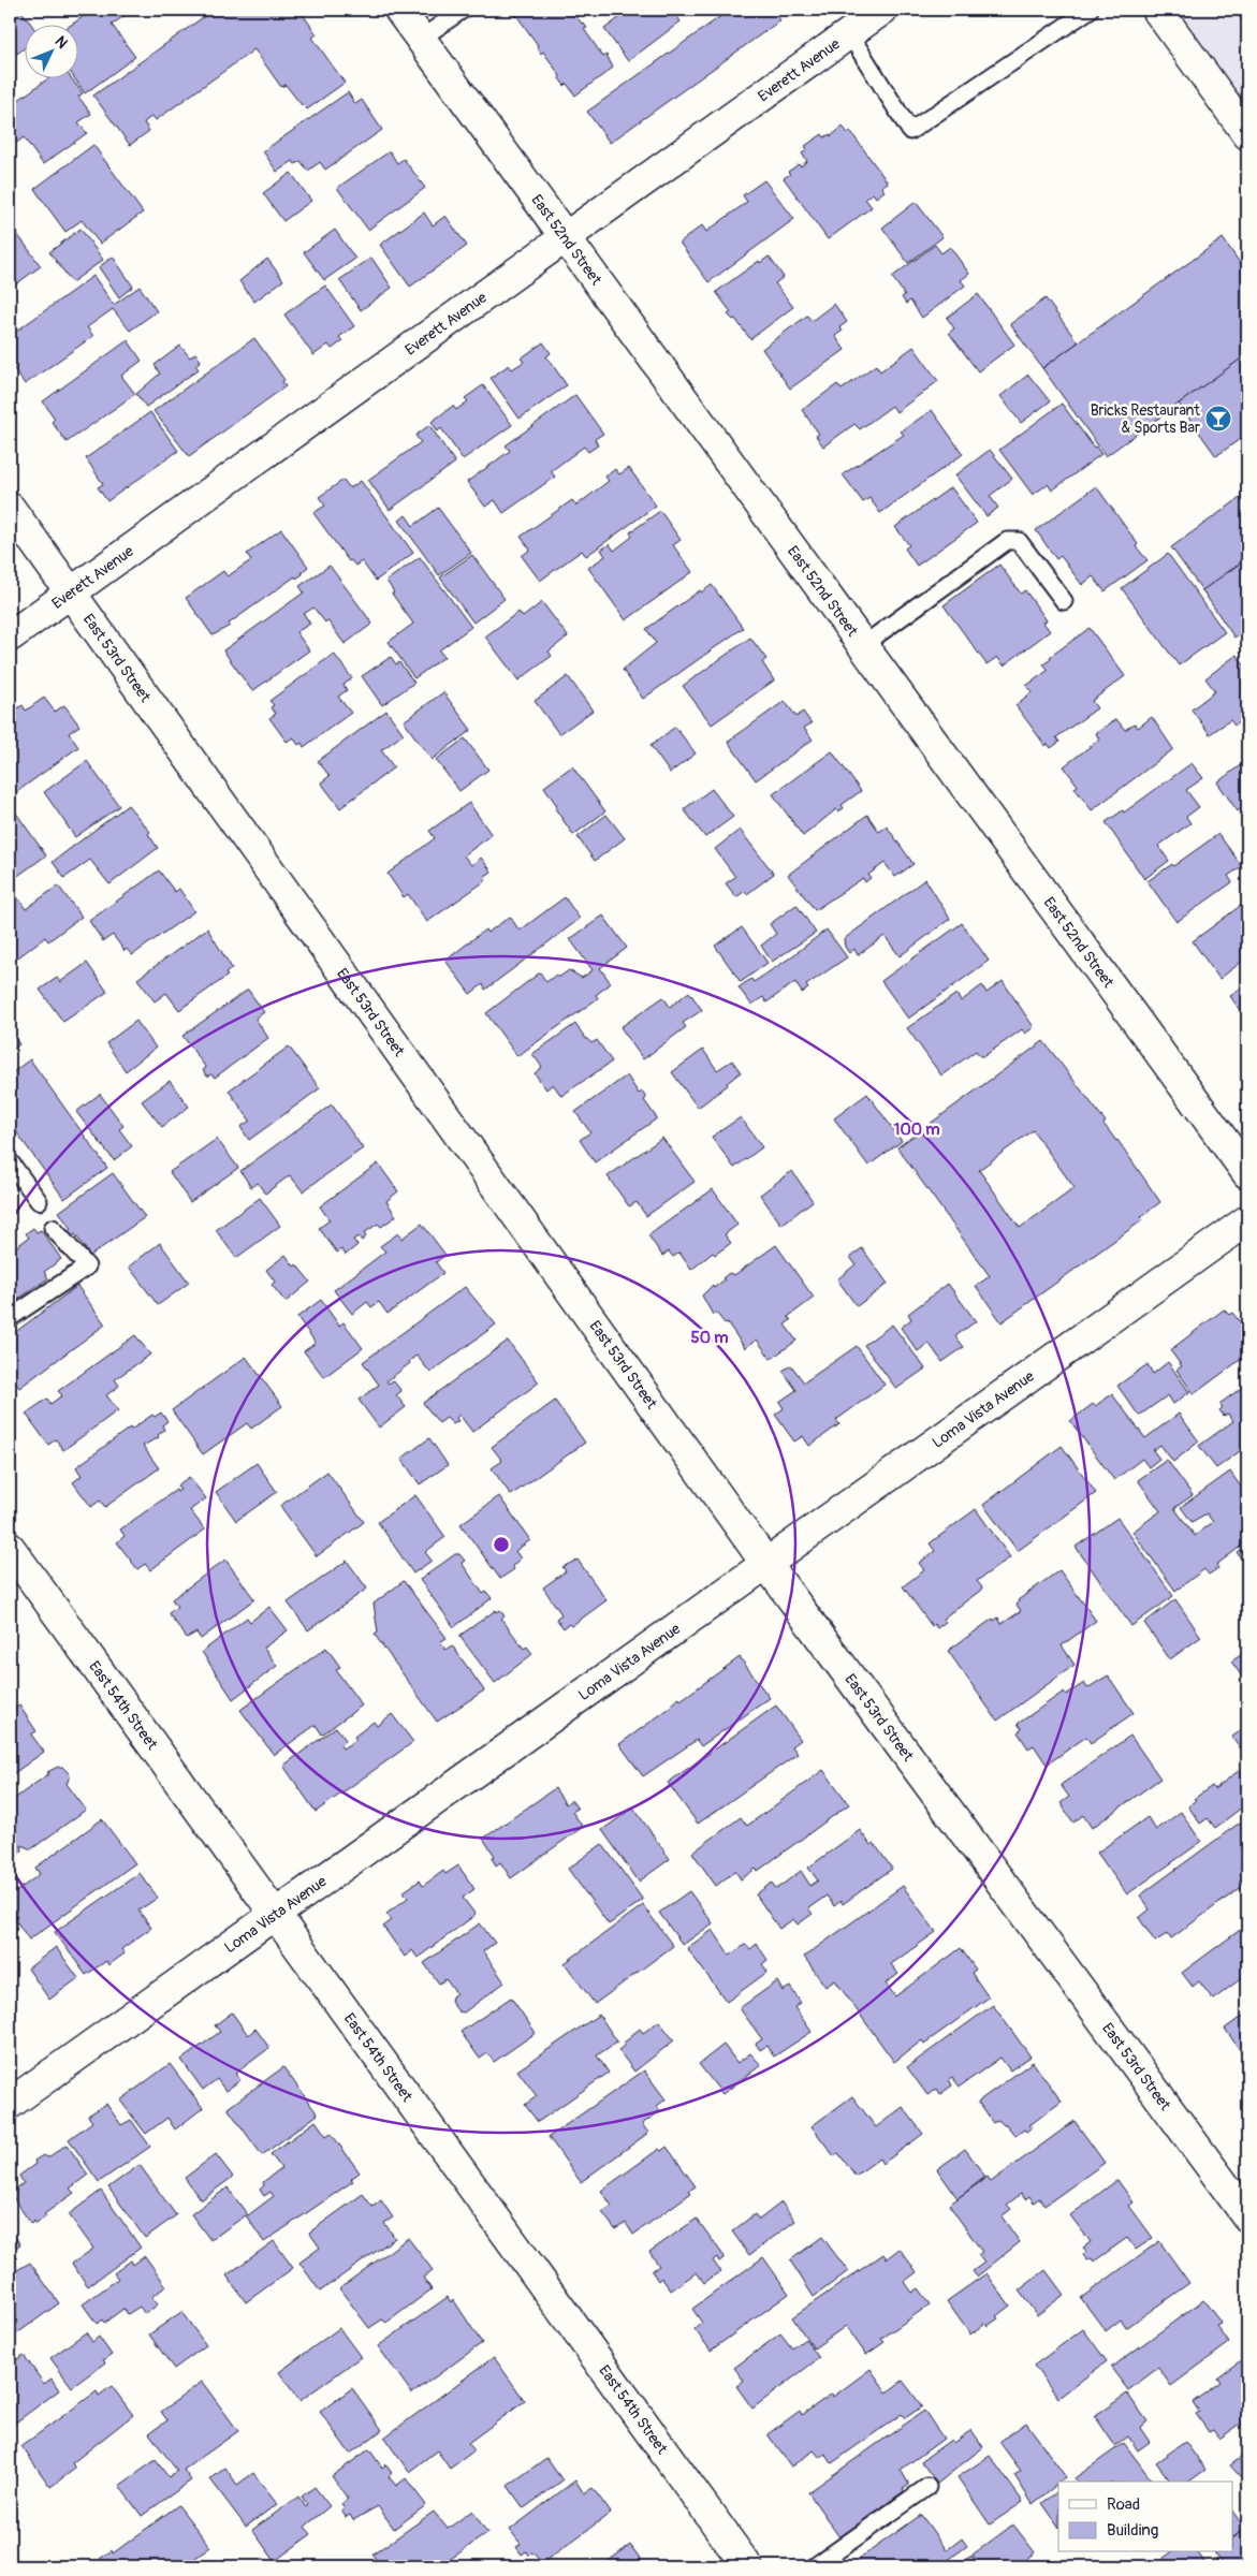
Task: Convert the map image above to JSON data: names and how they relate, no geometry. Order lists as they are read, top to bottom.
{
  "streets": {
    "street": [
      "Everett Avenue",
      "East 52nd Street",
      "East 53rd Street",
      "Loma Vista Avenue",
      "East 54th Street"
    ]
  },
  "crossings": [
    ["Everett Avenue", "East 52nd Street"],
    ["Everett Avenue", "East 53rd Street"],
    ["East 53rd Street", "Loma Vista Avenue"],
    ["Loma Vista Avenue", "East 54th Street"]
  ],
  "places": {
    "bar": ["Bricks Restaurant & Sports Bar"]
  },
  "legend": ["Road", "Building"],
  "north": "top right",
  "rings": ["100 m", "50 m"]
}
